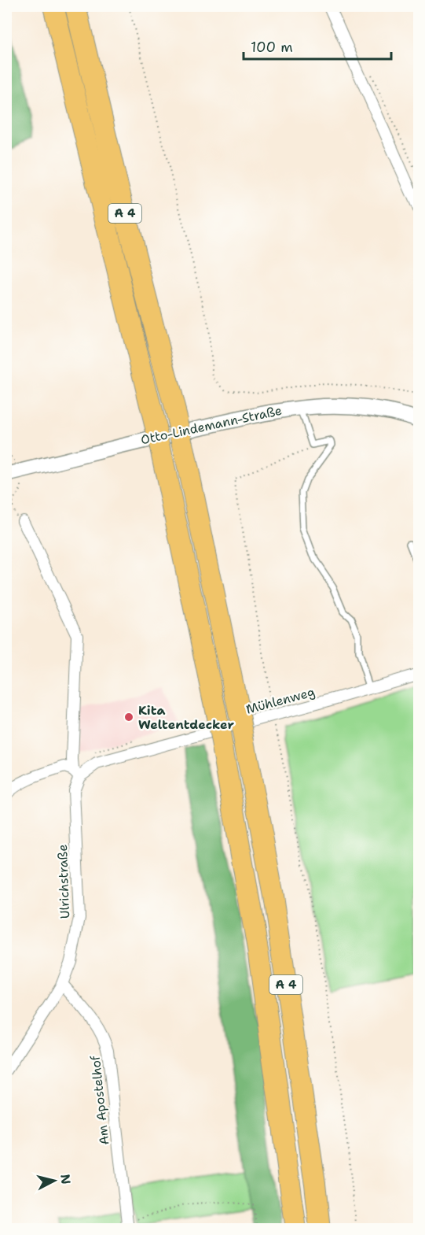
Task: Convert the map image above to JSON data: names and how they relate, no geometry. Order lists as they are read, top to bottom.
{
  "streets": {
    "highway": ["A 4"],
    "street": [
      "Otto-Lindemann-Straße",
      "Mühlenweg",
      "Ulrichstraße",
      "Am Apostelhof"
    ]
  },
  "crossings": [
    ["Mühlenweg", "Ulrichstraße"],
    ["Ulrichstraße", "Am Apostelhof"]
  ],
  "places": ["Kita Weltentdecker"],
  "scale_bar": "100 m",
  "north": "right"
}
